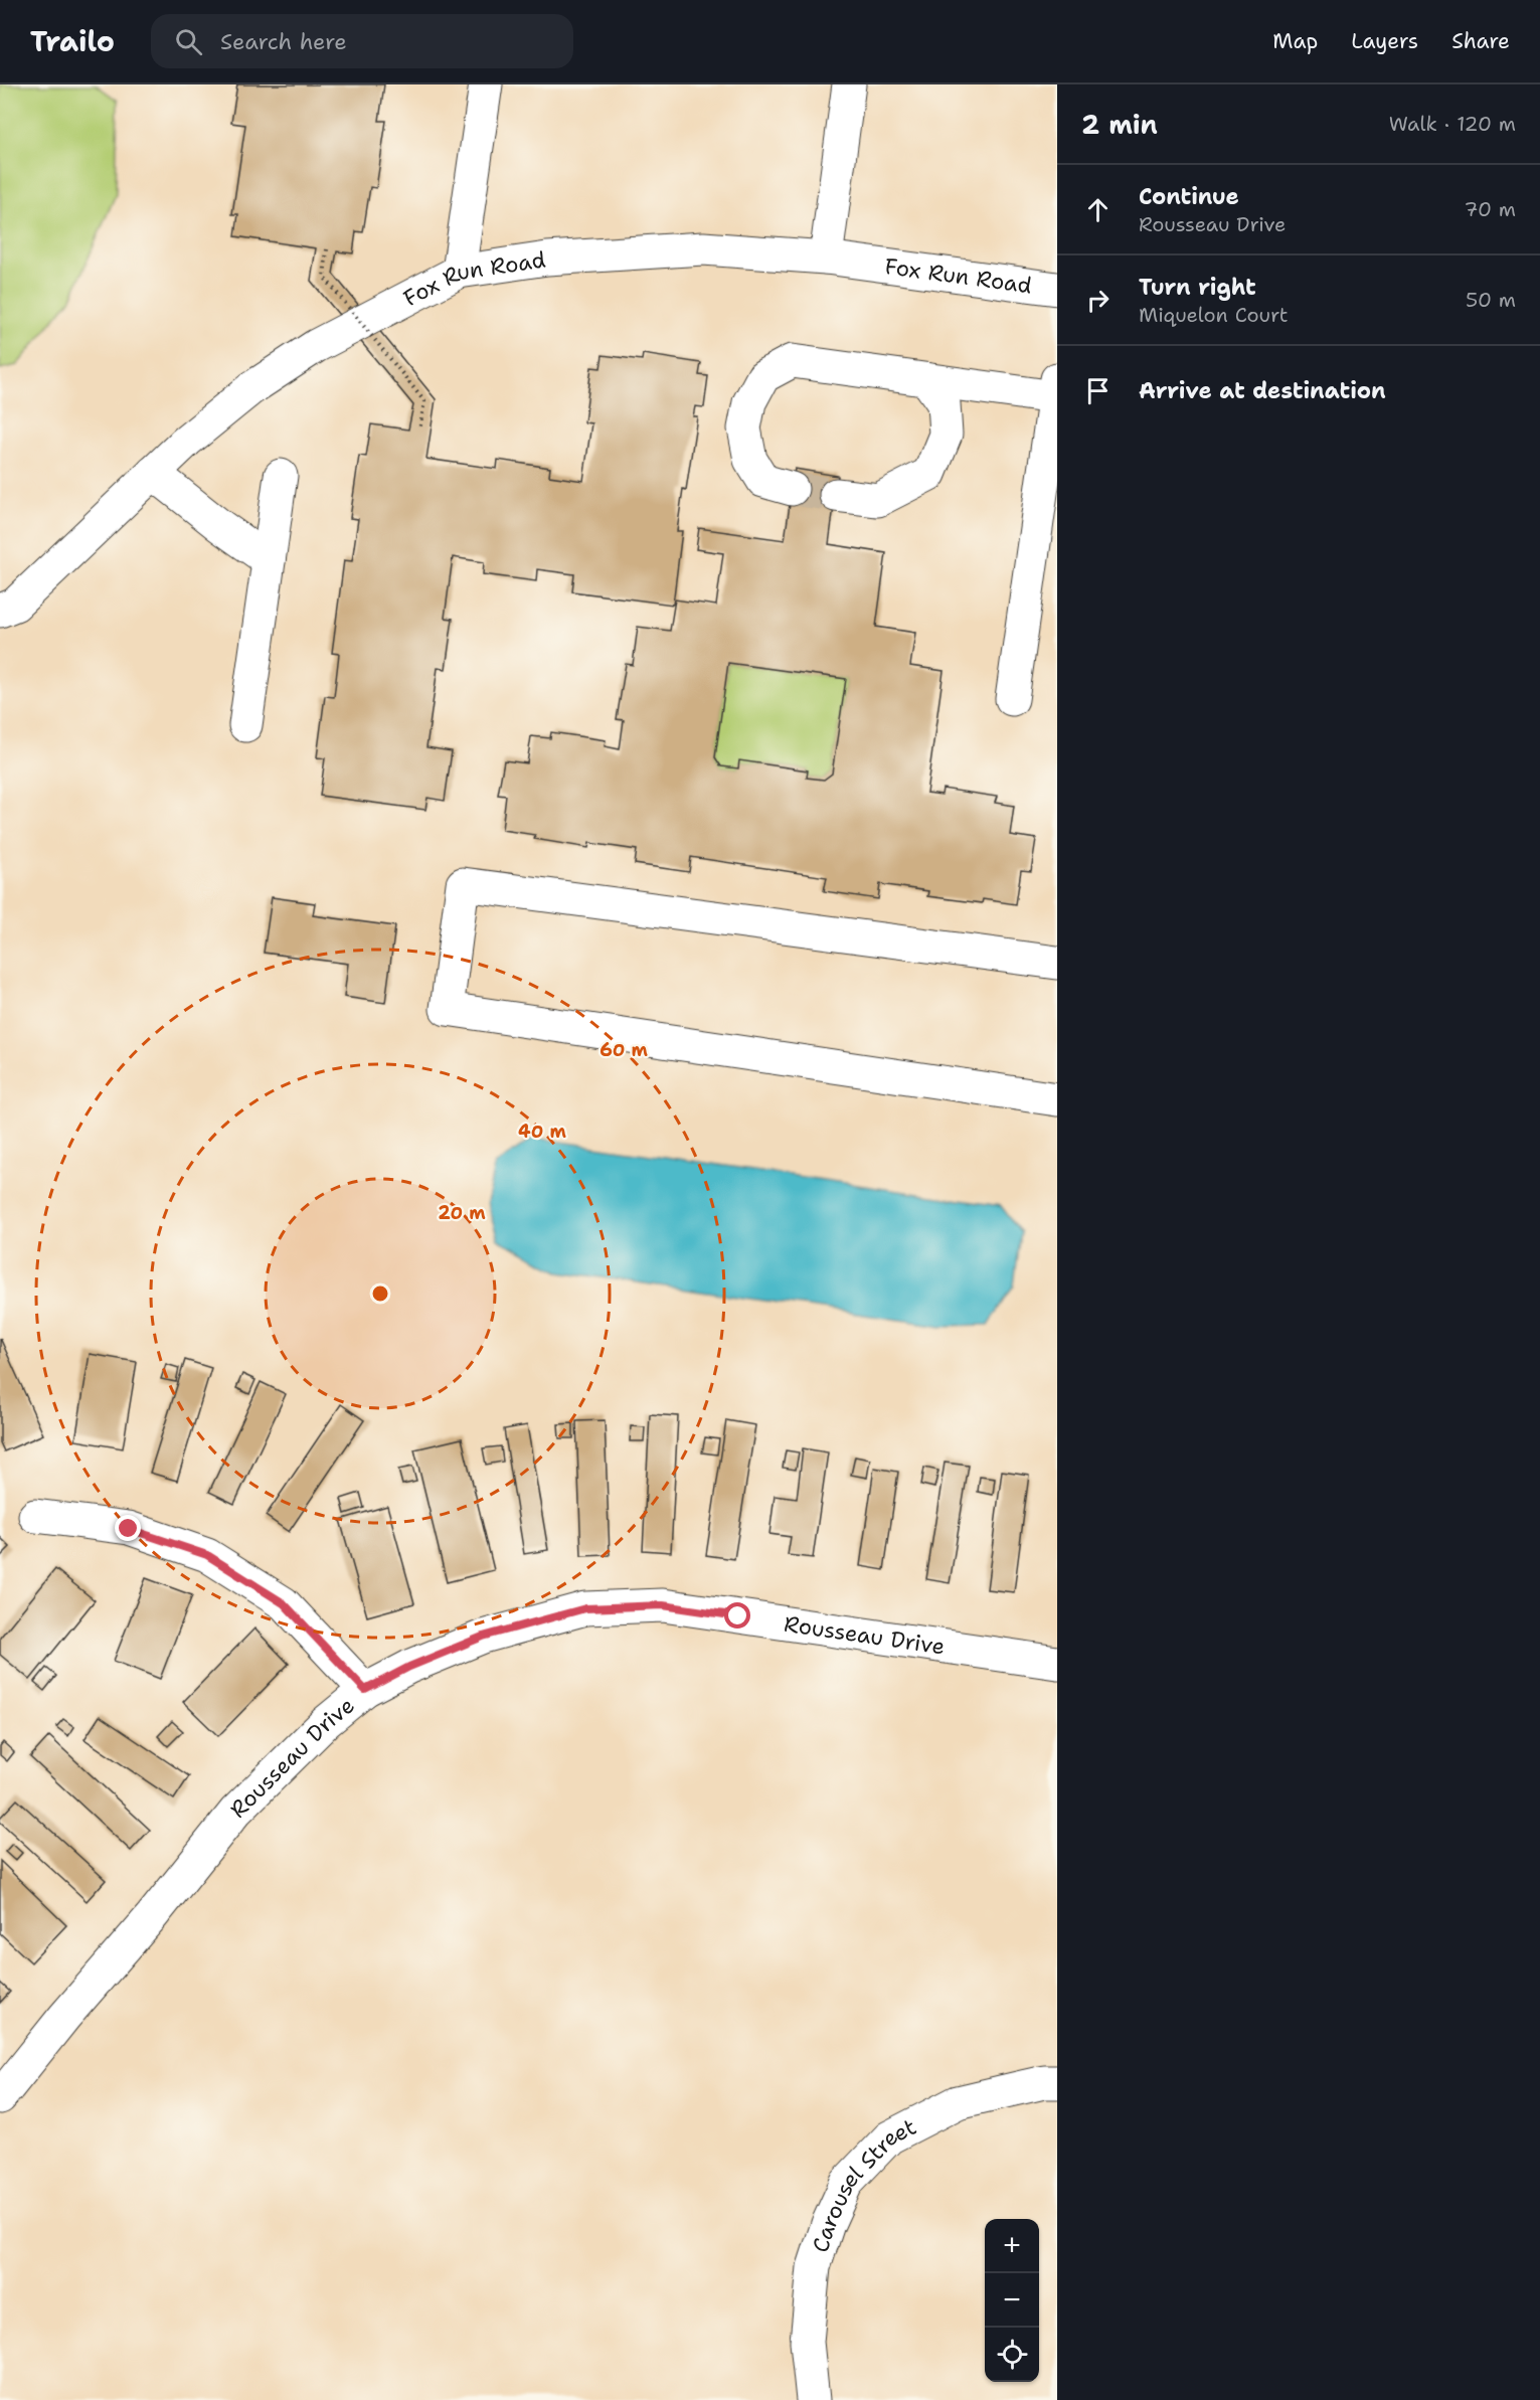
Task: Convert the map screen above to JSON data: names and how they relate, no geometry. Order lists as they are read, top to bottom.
{
  "streets": {
    "street": ["Fox Run Road", "Rousseau Drive", "Carousel Street"]
  },
  "page": {
    "header": "Trailo",
    "search": "Search here",
    "nav": ["Map", "Layers", "Share"],
    "heading": ["2 min", "Walk · 120 m"],
    "list": [
      ["Continue", "Rousseau Drive", "70 m"],
      ["Turn right", "Miquelon Court", "50 m"],
      "Arrive at destination"
    ],
    "map_buttons": ["+", "−"]
  },
  "rings": ["60 m", "40 m", "20 m"]
}
